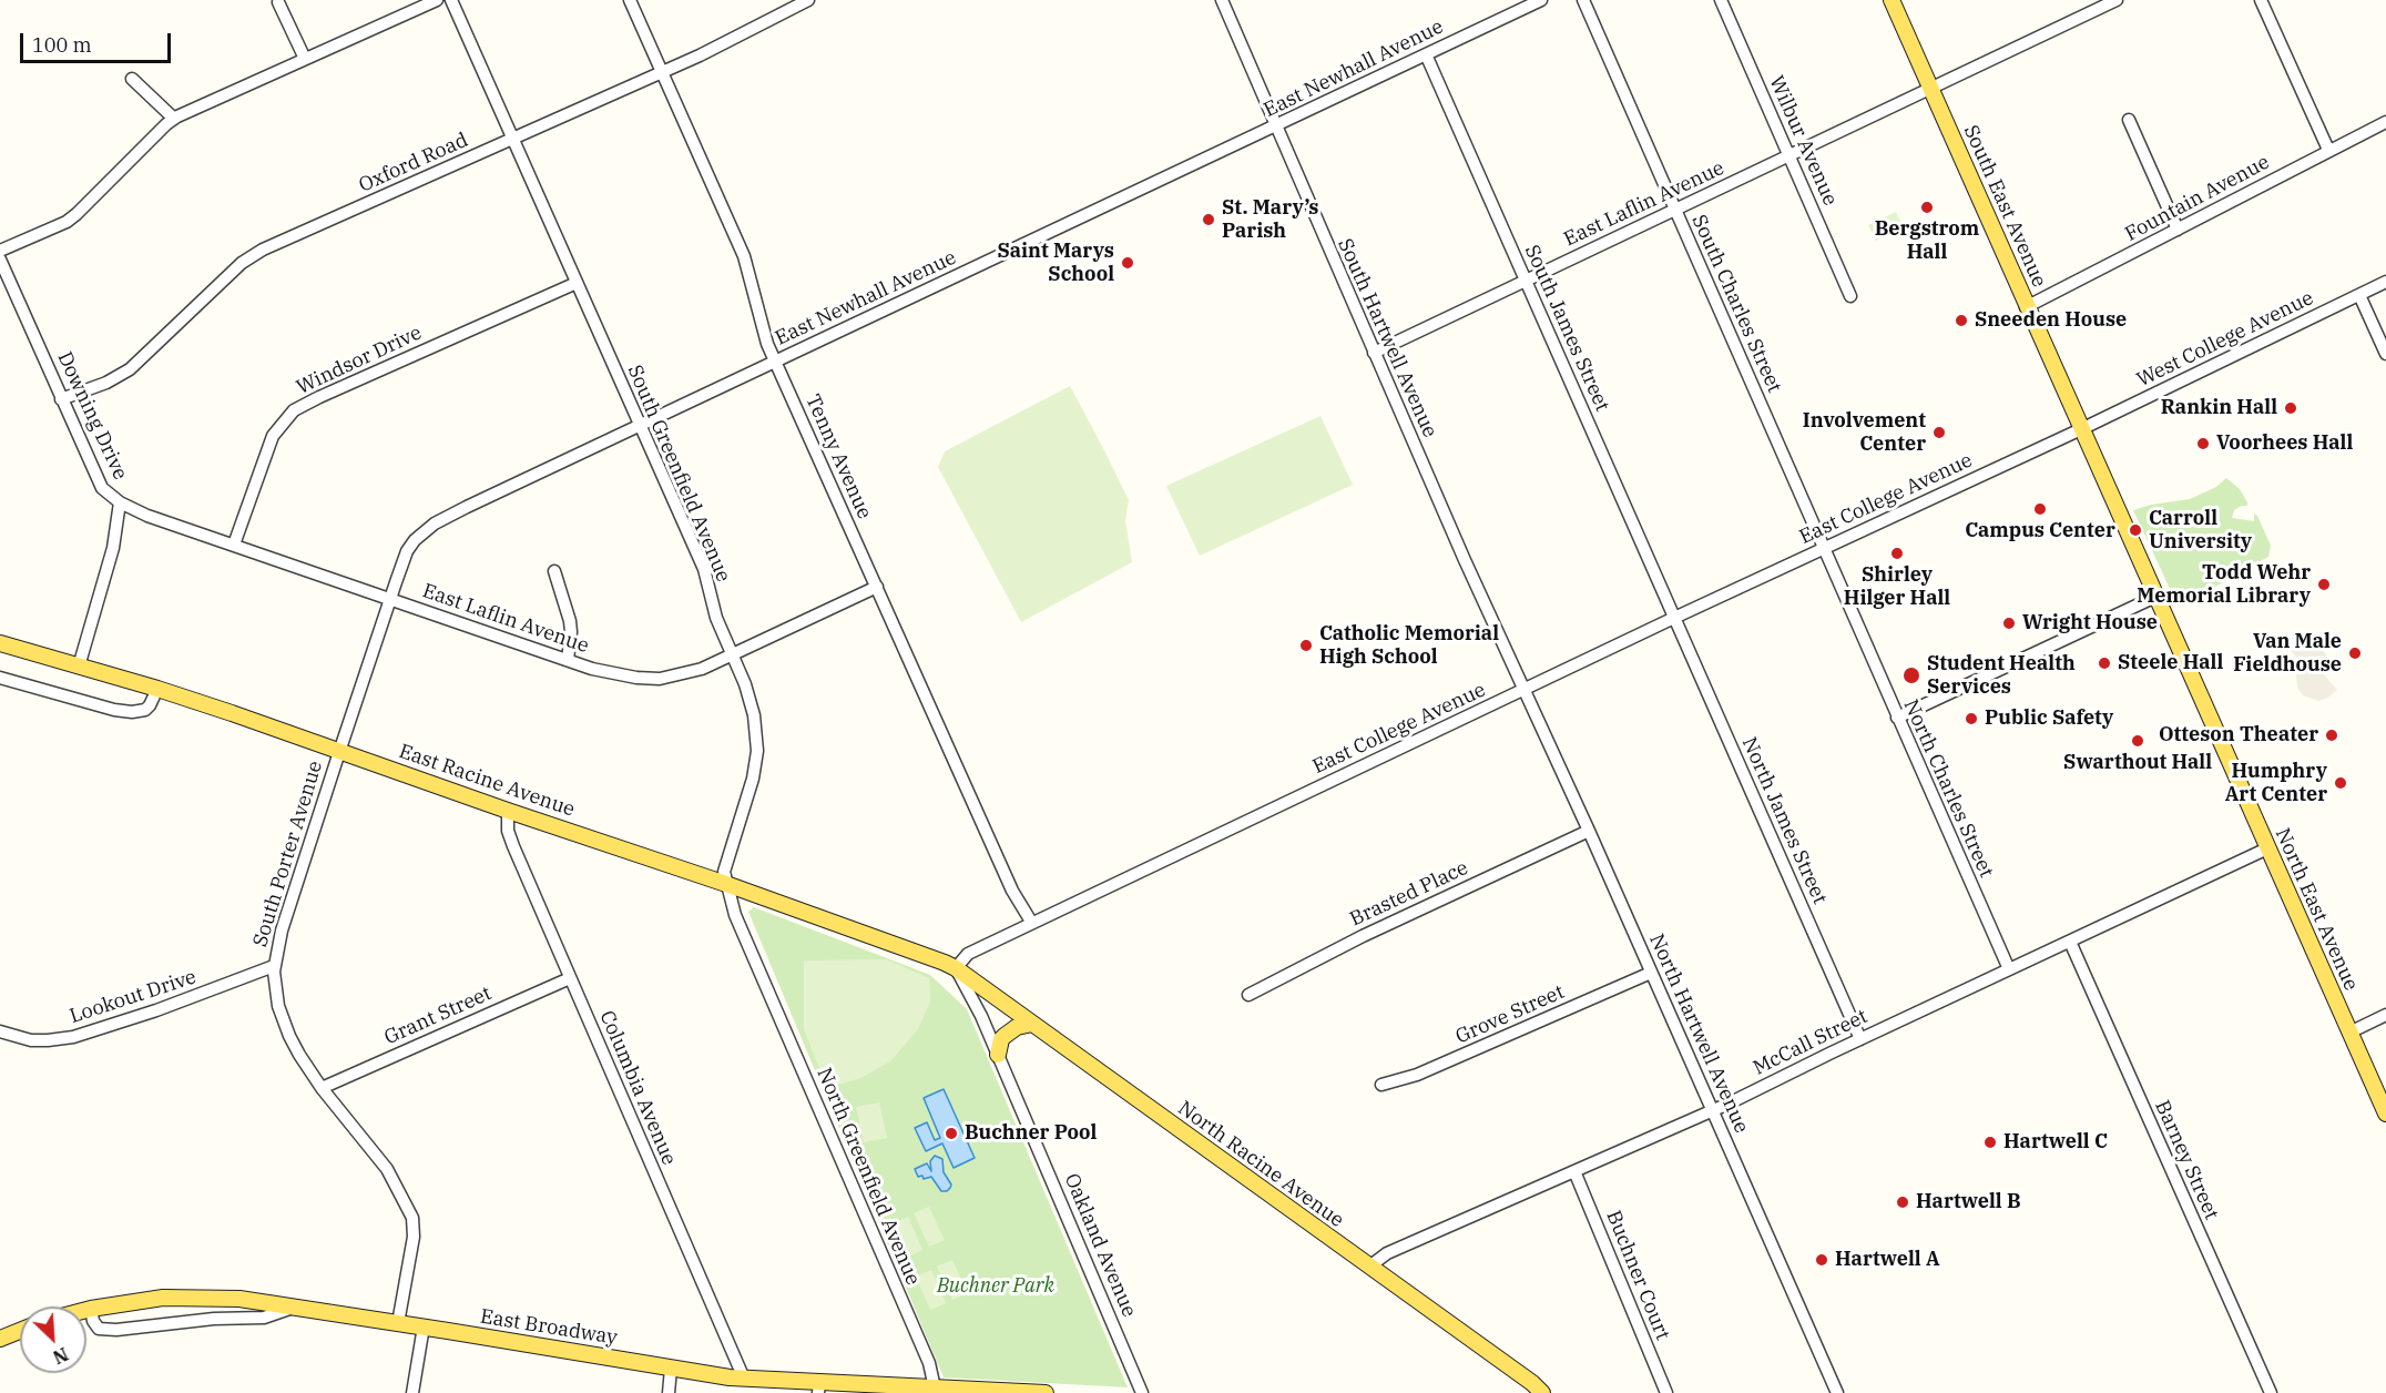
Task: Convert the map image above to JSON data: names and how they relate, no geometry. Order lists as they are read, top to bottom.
{
  "streets": {
    "main road": [
      "South East Avenue",
      "East Racine Avenue",
      "North East Avenue",
      "North Racine Avenue",
      "East Broadway"
    ],
    "street": [
      "East Newhall Avenue",
      "Wilbur Avenue",
      "Oxford Road",
      "Fountain Avenue",
      "East Laflin Avenue",
      "South Charles Street",
      "South James Street",
      "South Hartwell Avenue",
      "West College Avenue",
      "Windsor Drive",
      "Downing Drive",
      "Tenny Avenue",
      "South Greenfield Avenue",
      "East College Avenue",
      "North Charles Street",
      "North James Street",
      "South Porter Avenue",
      "Brasted Place",
      "Lookout Drive",
      "Grove Street",
      "Grant Street",
      "North Hartwell Avenue",
      "McCall Street",
      "Columbia Avenue",
      "Barney Street",
      "North Greenfield Avenue",
      "Oakland Avenue",
      "Buchner Court"
    ]
  },
  "crossings": [
    ["East Newhall Avenue", "East Laflin Avenue"],
    ["East Newhall Avenue", "South James Street"],
    ["East Newhall Avenue", "South Hartwell Avenue"],
    ["East Newhall Avenue", "Tenny Avenue"],
    ["East Newhall Avenue", "South Greenfield Avenue"],
    ["East Newhall Avenue", "East Racine Avenue"],
    ["East Newhall Avenue", "South Porter Avenue"],
    ["Wilbur Avenue", "East Laflin Avenue"],
    ["Oxford Road", "Downing Drive"],
    ["Oxford Road", "Tenny Avenue"],
    ["Oxford Road", "South Greenfield Avenue"],
    ["Fountain Avenue", "South East Avenue"],
    ["East Laflin Avenue", "South East Avenue"],
    ["East Laflin Avenue", "South Charles Street"],
    ["East Laflin Avenue", "South James Street"],
    ["East Laflin Avenue", "South Hartwell Avenue"],
    ["East Laflin Avenue", "Windsor Drive"],
    ["East Laflin Avenue", "Downing Drive"],
    ["East Laflin Avenue", "Tenny Avenue"],
    ["East Laflin Avenue", "South Greenfield Avenue"],
    ["South East Avenue", "West College Avenue"],
    ["South East Avenue", "East College Avenue"],
    ["South East Avenue", "North East Avenue"],
    ["South Charles Street", "East College Avenue"],
    ["South Charles Street", "North Charles Street"],
    ["South James Street", "East College Avenue"],
    ["South James Street", "North James Street"],
    ["South Hartwell Avenue", "East College Avenue"],
    ["South Hartwell Avenue", "North Hartwell Avenue"],
    ["West College Avenue", "East College Avenue"],
    ["West College Avenue", "North East Avenue"],
    ["Windsor Drive", "South Greenfield Avenue"],
    ["Downing Drive", "East Racine Avenue"],
    ["Tenny Avenue", "East College Avenue"],
    ["South Greenfield Avenue", "East Racine Avenue"],
    ["South Greenfield Avenue", "North Greenfield Avenue"],
    ["East College Avenue", "East Racine Avenue"],
    ["East College Avenue", "North Charles Street"],
    ["East College Avenue", "North James Street"],
    ["East College Avenue", "North East Avenue"],
    ["East College Avenue", "North Hartwell Avenue"],
    ["East College Avenue", "North Racine Avenue"],
    ["East College Avenue", "Oakland Avenue"],
    ["East Racine Avenue", "South Porter Avenue"],
    ["East Racine Avenue", "Columbia Avenue"],
    ["East Racine Avenue", "North Racine Avenue"],
    ["East Racine Avenue", "Oakland Avenue"],
    ["North Charles Street", "McCall Street"],
    ["North James Street", "McCall Street"],
    ["South Porter Avenue", "Lookout Drive"],
    ["South Porter Avenue", "Grant Street"],
    ["South Porter Avenue", "East Broadway"],
    ["Brasted Place", "North Hartwell Avenue"],
    ["North East Avenue", "McCall Street"],
    ["Grove Street", "North Hartwell Avenue"],
    ["Grant Street", "Columbia Avenue"],
    ["North Hartwell Avenue", "McCall Street"],
    ["McCall Street", "Barney Street"],
    ["McCall Street", "North Racine Avenue"],
    ["McCall Street", "Buchner Court"],
    ["Columbia Avenue", "East Broadway"],
    ["North Racine Avenue", "Oakland Avenue"],
    ["North Greenfield Avenue", "East Broadway"]
  ],
  "parks": ["Buchner Park"],
  "places": [
    "Bergstrom Hall",
    "St. Mary’s Parish",
    "Saint Marys School",
    "Sneeden House",
    "Rankin Hall",
    "Involvement Center",
    "Voorhees Hall",
    "Campus Center",
    "Carroll University",
    "Shirley Hilger Hall",
    "Todd Wehr Memorial Library",
    "Wright House",
    "Catholic Memorial High School",
    "Van Male Fieldhouse",
    "Steele Hall",
    "Student Health Services",
    "Public Safety",
    "Otteson Theater",
    "Swarthout Hall",
    "Humphry Art Center",
    "Buchner Pool",
    "Hartwell C",
    "Hartwell B",
    "Hartwell A"
  ],
  "scale_bar": "100 m",
  "north": "bottom right"
}
